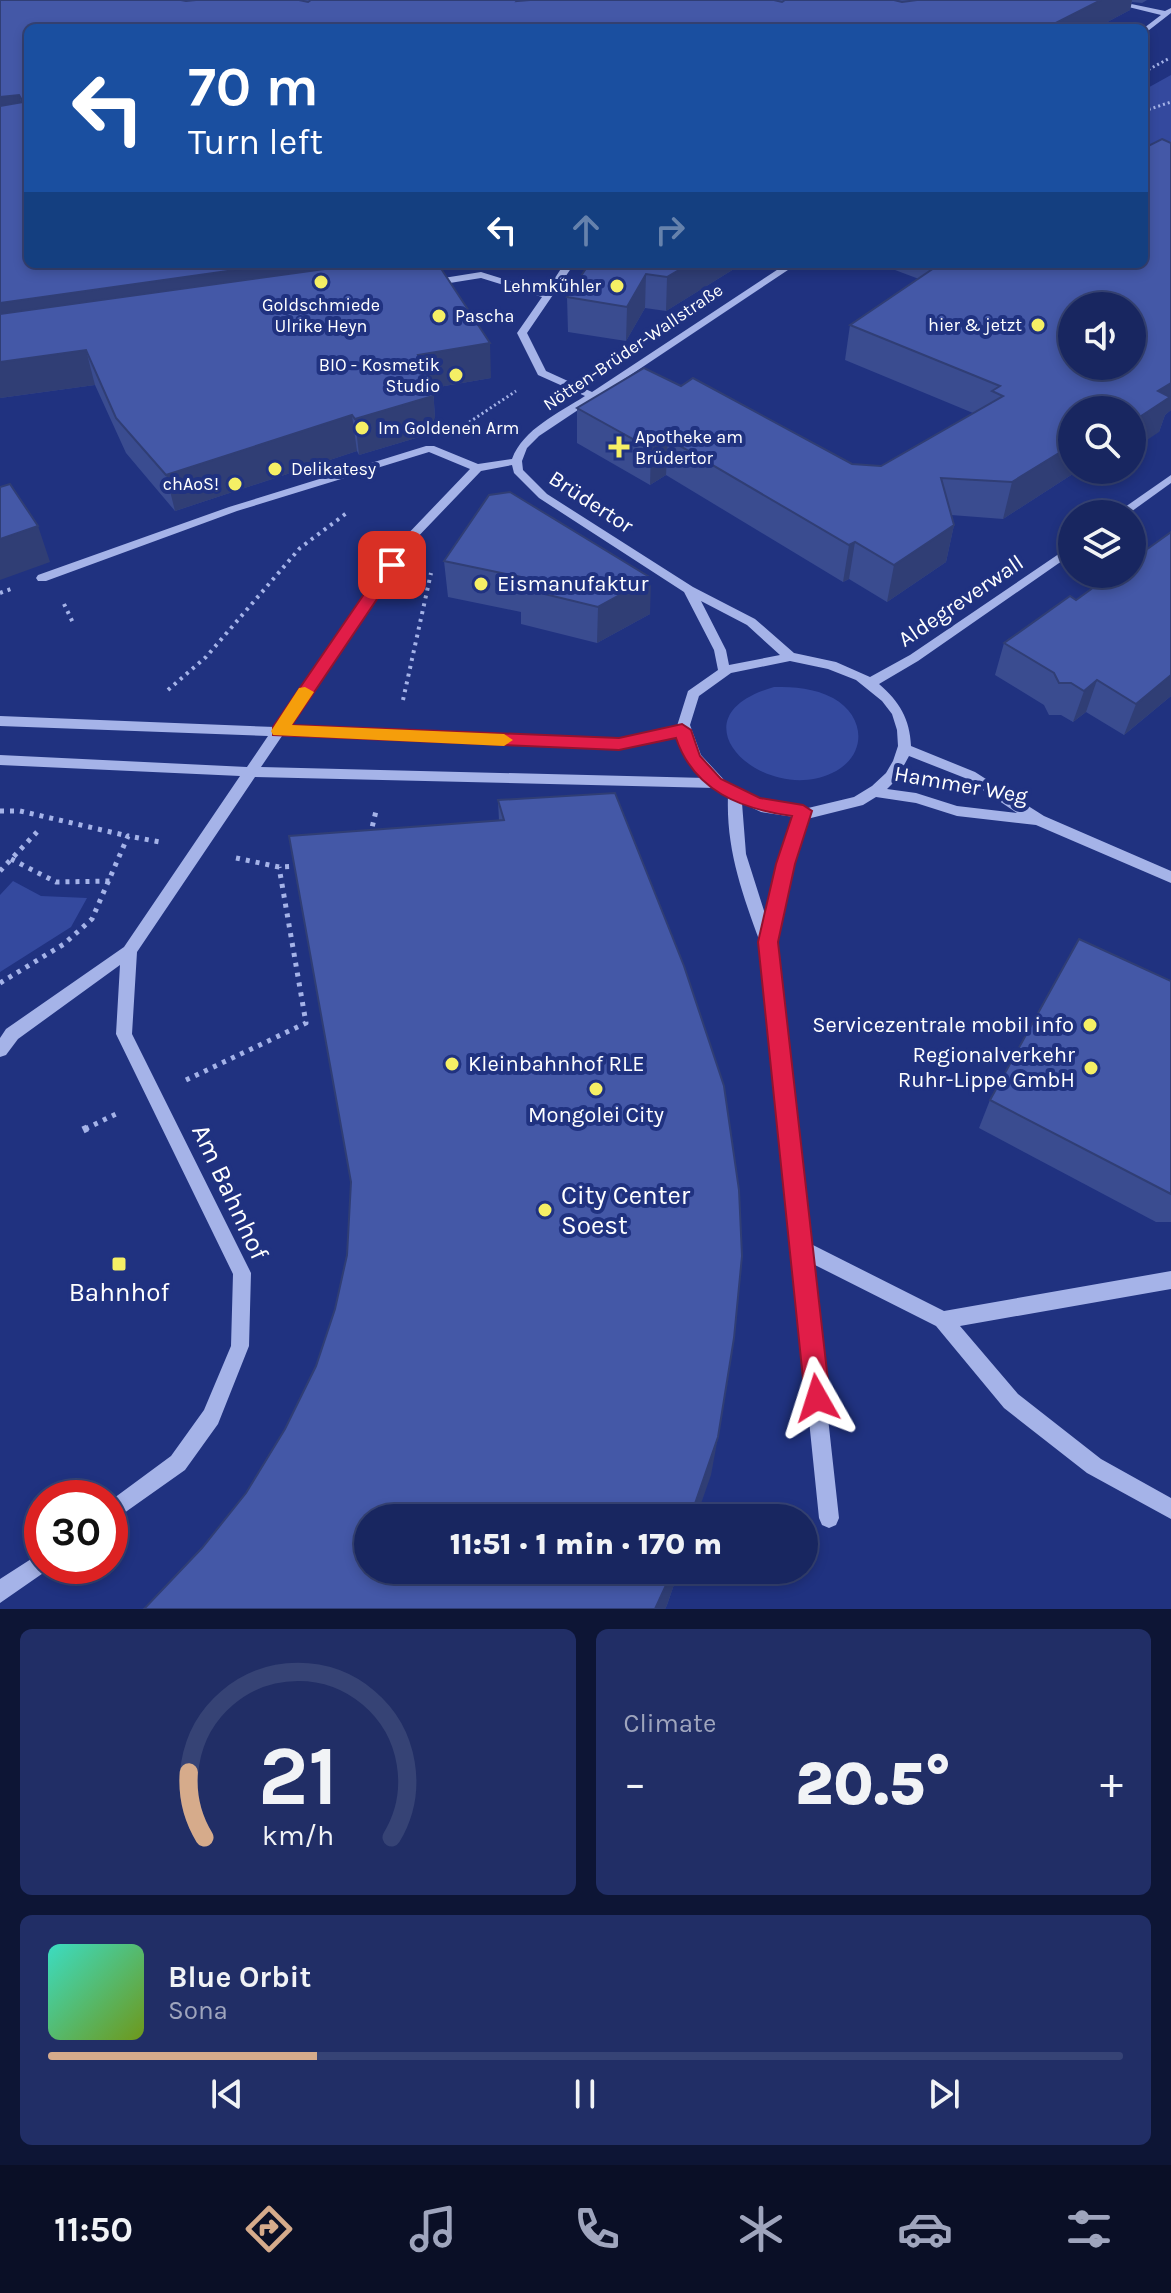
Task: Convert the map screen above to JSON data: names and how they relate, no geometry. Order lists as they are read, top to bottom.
{
  "streets": {
    "street": [
      "Nötten-Brüder-Wallstraße",
      "Brüdertor",
      "Aldegreverwall",
      "Hammer Weg",
      "Am Bahnhof"
    ]
  },
  "crossings": [
    ["Nötten-Brüder-Wallstraße", "Brüdertor"],
    ["Brüdertor", "Aldegreverwall"],
    ["Brüdertor", "Hammer Weg"],
    ["Aldegreverwall", "Hammer Weg"]
  ],
  "places": {
    "other": [
      "Goldschmiede Ulrike Heyn",
      "Lehmkühler",
      "Pascha",
      "hier & jetzt",
      "BIO - Kosmetik Studio",
      "Im Goldenen Arm",
      "Delikatesy",
      "chAoS!",
      "Eismanufaktur",
      "Servicezentrale mobil info",
      "Kleinbahnhof RLE",
      "Regionalverkehr Ruhr-Lippe GmbH",
      "Mongolei City",
      "City Center Soest"
    ],
    "health": ["Apotheke am Brüdertor"],
    "transit": ["Bahnhof"]
  },
  "page": {
    "turn": ["70 m", "Turn left"],
    "limit": "30",
    "trip": "11:51 · 1 min · 170 m",
    "tile": "Climate",
    "heat": ["−", "20.5°", "+"],
    "song": ["Blue Orbit", "Sona"],
    "tabs": "11:50",
    "gauge": ["21", "km/h"]
  }
}
